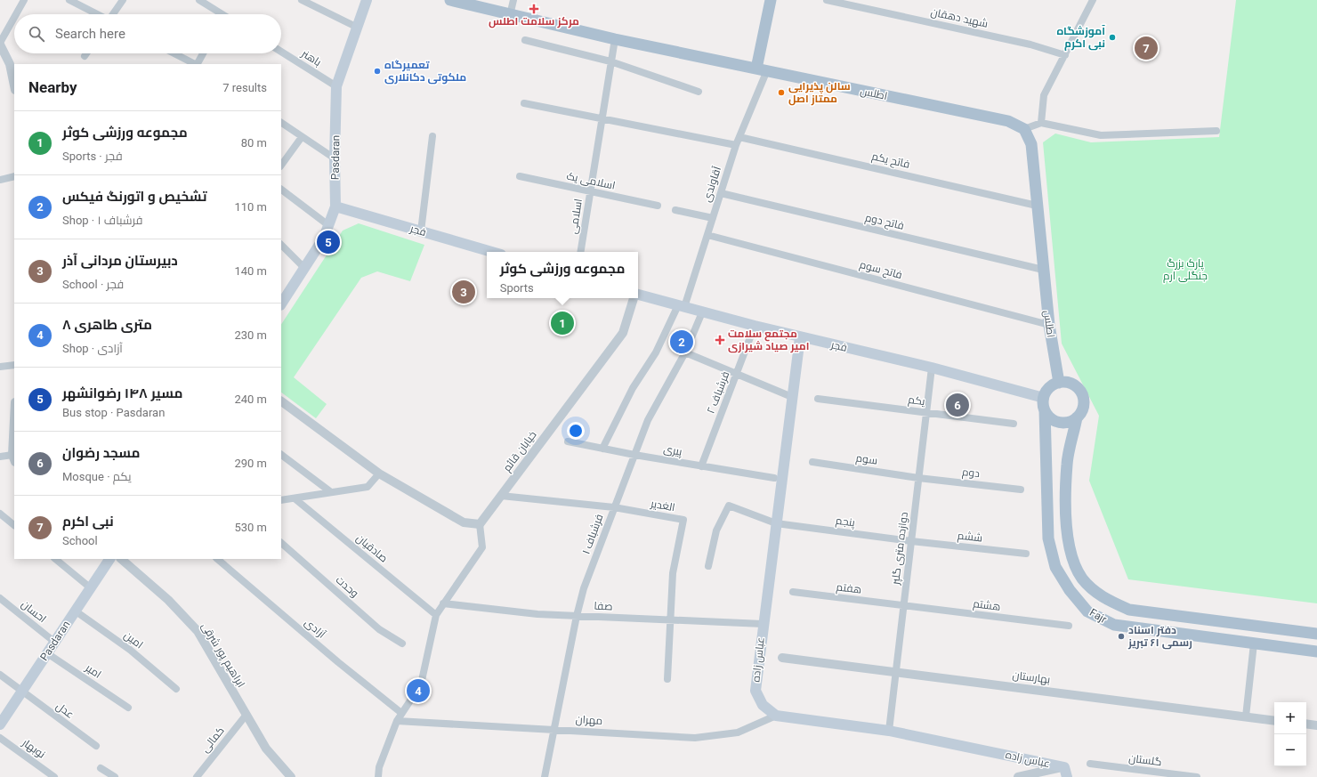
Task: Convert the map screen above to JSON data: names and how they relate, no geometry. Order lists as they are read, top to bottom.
{
  "streets": {
    "main road": [
      "اطلس",
      "Pasdaran",
      "فجر",
      "Fajr",
      "عباس زاده"
    ],
    "street": [
      "شهید دهقان",
      "باهنر",
      "فاتح یکم",
      "اسلامی یک",
      "آقاوندی",
      "اسلامی",
      "فاتح دوم",
      "فاتح سوم",
      "فرشباف ۲",
      "یکم",
      "پیری",
      "خیابان قائم",
      "سوم",
      "دوم",
      "الغدیر",
      "پنجم",
      "فرشباف ۱",
      "ششم",
      "صادقیان",
      "دوازده متری گلپر",
      "وحدت",
      "هفتم",
      "هشتم",
      "صفا",
      "احسان",
      "آزادی",
      "امین",
      "ابراهیم پور شرقی",
      "امیر",
      "بهارستان",
      "عدل",
      "مهران",
      "کمالی",
      "نوبهار",
      "گلستان"
    ]
  },
  "crossings": [
    ["باهنر", "Pasdaran"],
    ["اطلس", "فاتح یکم"],
    ["اطلس", "آقاوندی"],
    ["اطلس", "اسلامی"],
    ["اطلس", "فاتح دوم"],
    ["اطلس", "فجر"],
    ["اطلس", "فاتح سوم"],
    ["اطلس", "Fajr"],
    ["Pasdaran", "فجر"],
    ["Pasdaran", "احسان"],
    ["Pasdaran", "امین"],
    ["Pasdaran", "امیر"],
    ["Pasdaran", "عدل"],
    ["فاتح یکم", "آقاوندی"],
    ["اسلامی یک", "اسلامی"],
    ["آقاوندی", "فاتح دوم"],
    ["آقاوندی", "فجر"],
    ["آقاوندی", "فاتح سوم"],
    ["آقاوندی", "پیری"],
    ["فجر", "فرشباف ۲"],
    ["فجر", "فرشباف ۱"],
    ["فجر", "دوازده متری گلپر"],
    ["فجر", "Fajr"],
    ["فجر", "عباس زاده"],
    ["فرشباف ۲", "پیری"],
    ["یکم", "دوازده متری گلپر"],
    ["پیری", "فرشباف ۱"],
    ["خیابان قائم", "الغدیر"],
    ["سوم", "دوم"],
    ["سوم", "دوازده متری گلپر"],
    ["دوم", "دوازده متری گلپر"],
    ["الغدیر", "فرشباف ۱"],
    ["الغدیر", "صفا"],
    ["پنجم", "ششم"],
    ["پنجم", "دوازده متری گلپر"],
    ["پنجم", "عباس زاده"],
    ["فرشباف ۱", "صفا"],
    ["فرشباف ۱", "مهران"],
    ["ششم", "دوازده متری گلپر"],
    ["دوازده متری گلپر", "هفتم"],
    ["دوازده متری گلپر", "هشتم"],
    ["دوازده متری گلپر", "عباس زاده"],
    ["دوازده متری گلپر", "بهارستان"],
    ["هفتم", "هشتم"],
    ["صفا", "عباس زاده"],
    ["ابراهیم پور شرقی", "کمالی"],
    ["عباس زاده", "مهران"]
  ],
  "parks": ["پارک بزرگ جنگلی ارم"],
  "places": {
    "health": ["مرکز سلامت اطلس", "مجتمع سلامت امیر صیاد شیرازی"],
    "other": [
      "آموزشگاه نبی اکرم",
      "تعمیرگاه ملکوتی دکانلاری",
      "سالن پذیرایی ممتاز اصل",
      "دفتر اسناد رسمی ۶۱ تبریز"
    ]
  },
  "page": {
    "search": "Search here",
    "pins": [
      "7",
      "5",
      "3",
      "1",
      "2",
      "6",
      "4"
    ],
    "heading": ["Nearby", "7 results"],
    "list": [
      {
        "mark": "1",
        "name": "مجموعه ورزشی کوثر",
        "note": "Sports · فجر",
        "value": "80 m"
      },
      {
        "mark": "2",
        "name": "تشخیص و اتورنگ فیکس",
        "note": "Shop · فرشباف ۱",
        "value": "110 m"
      },
      {
        "mark": "3",
        "name": "دبیرستان مردانی آذر",
        "note": "School · فجر",
        "value": "140 m"
      },
      {
        "mark": "4",
        "name": "۸ متری طاهری",
        "note": "Shop · آزادی",
        "value": "230 m"
      },
      {
        "mark": "5",
        "name": "مسیر ۱۴۸ رضوانشهر",
        "note": "Bus stop · Pasdaran",
        "value": "240 m"
      },
      {
        "mark": "6",
        "name": "مسجد رضوان",
        "note": "Mosque · یکم",
        "value": "290 m"
      },
      {
        "mark": "7",
        "name": "نبی اکرم",
        "note": "School",
        "value": "530 m"
      }
    ],
    "popup": ["مجموعه ورزشی کوثر", "Sports"],
    "map_buttons": ["+", "−"]
  }
}
